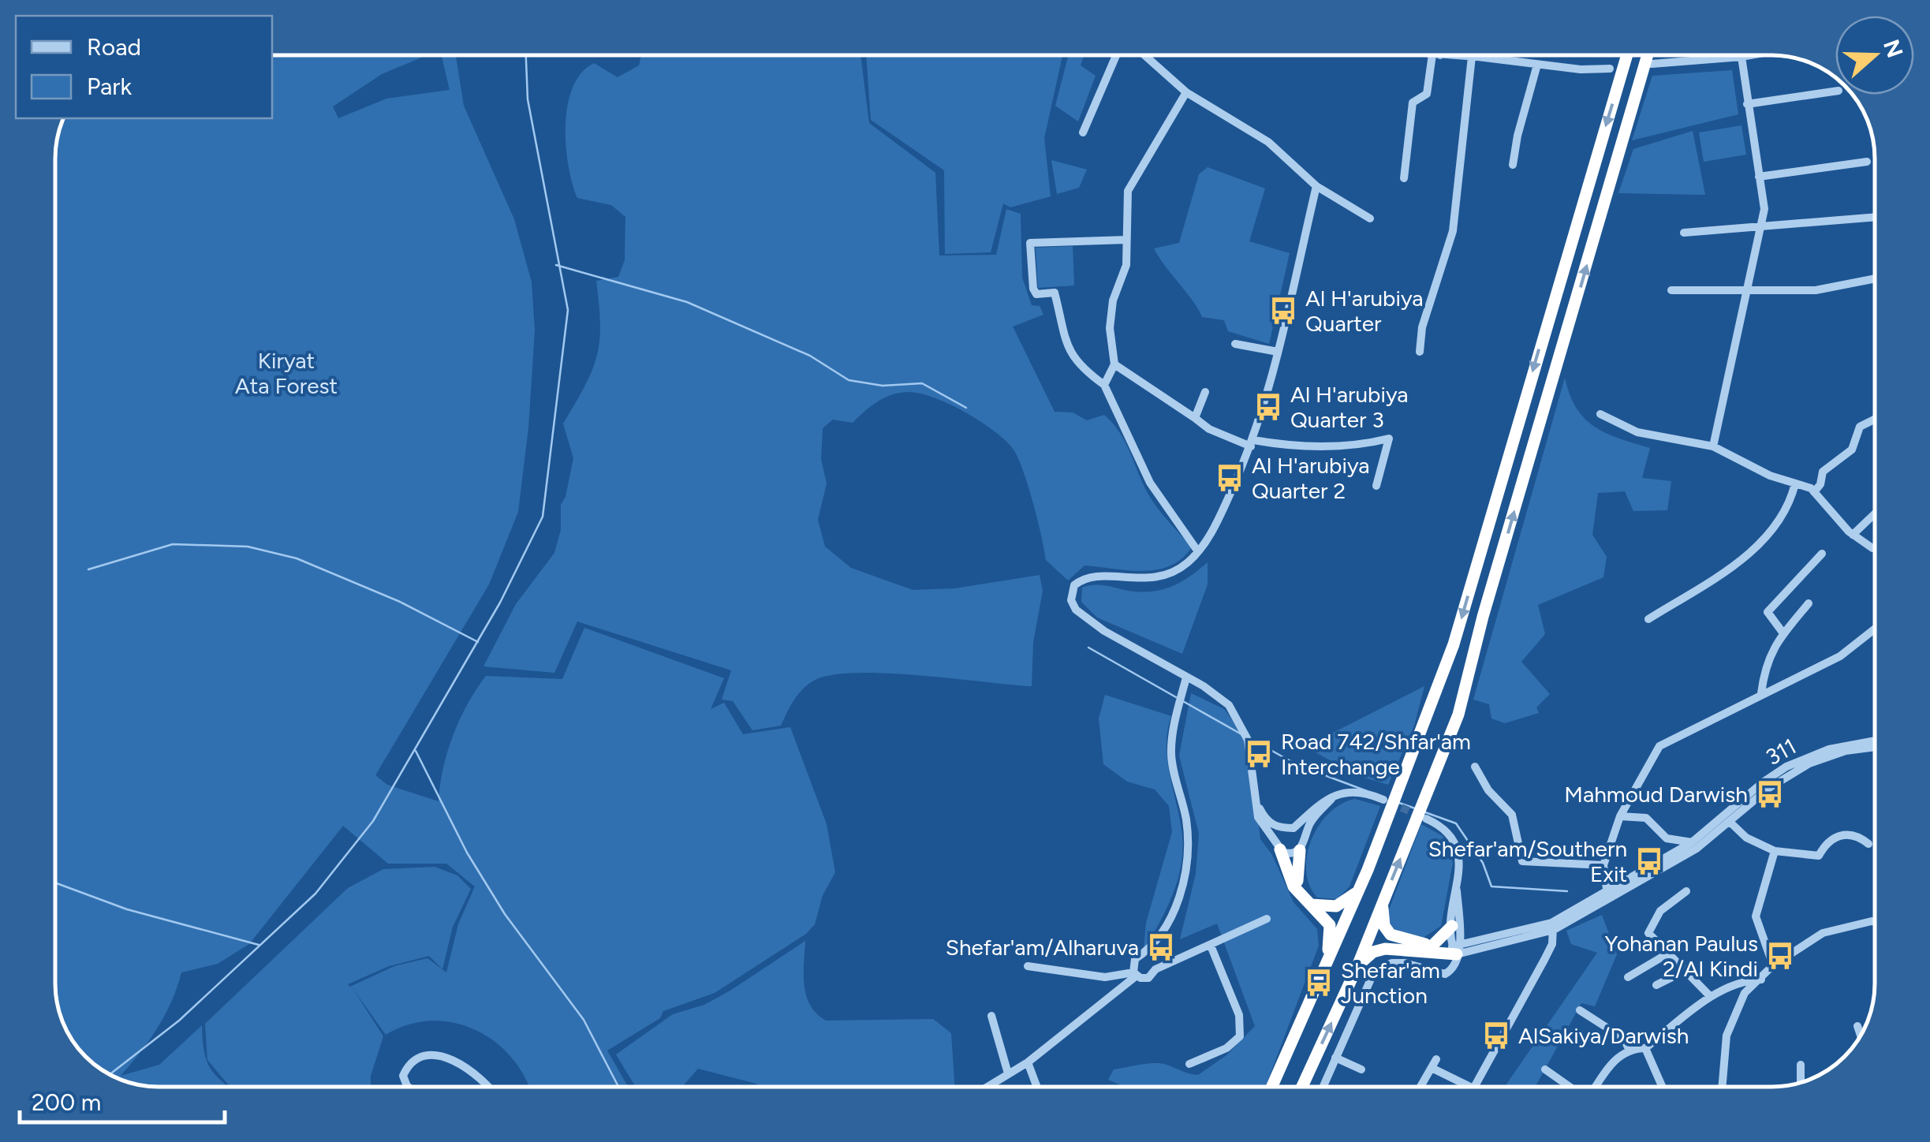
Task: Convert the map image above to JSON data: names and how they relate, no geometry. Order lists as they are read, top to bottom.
{
  "streets": {
    "street": ["311"]
  },
  "parks": ["Kiryat Ata Forest"],
  "places": {
    "bus stop": [
      "Al H'arubiya Quarter",
      "Al H'arubiya Quarter 3",
      "Al H'arubiya Quarter 2",
      "Road 742/Shfar'am Interchange",
      "Mahmoud Darwish",
      "Shefar'am/Southern Exit",
      "Shefar'am/Alharuva",
      "Yohanan Paulus 2/Al Kindi",
      "Shefar'am Junction",
      "AlSakiya/Darwish"
    ]
  },
  "legend": ["Road", "Park"],
  "scale_bar": "200 m",
  "north": "right"
}
